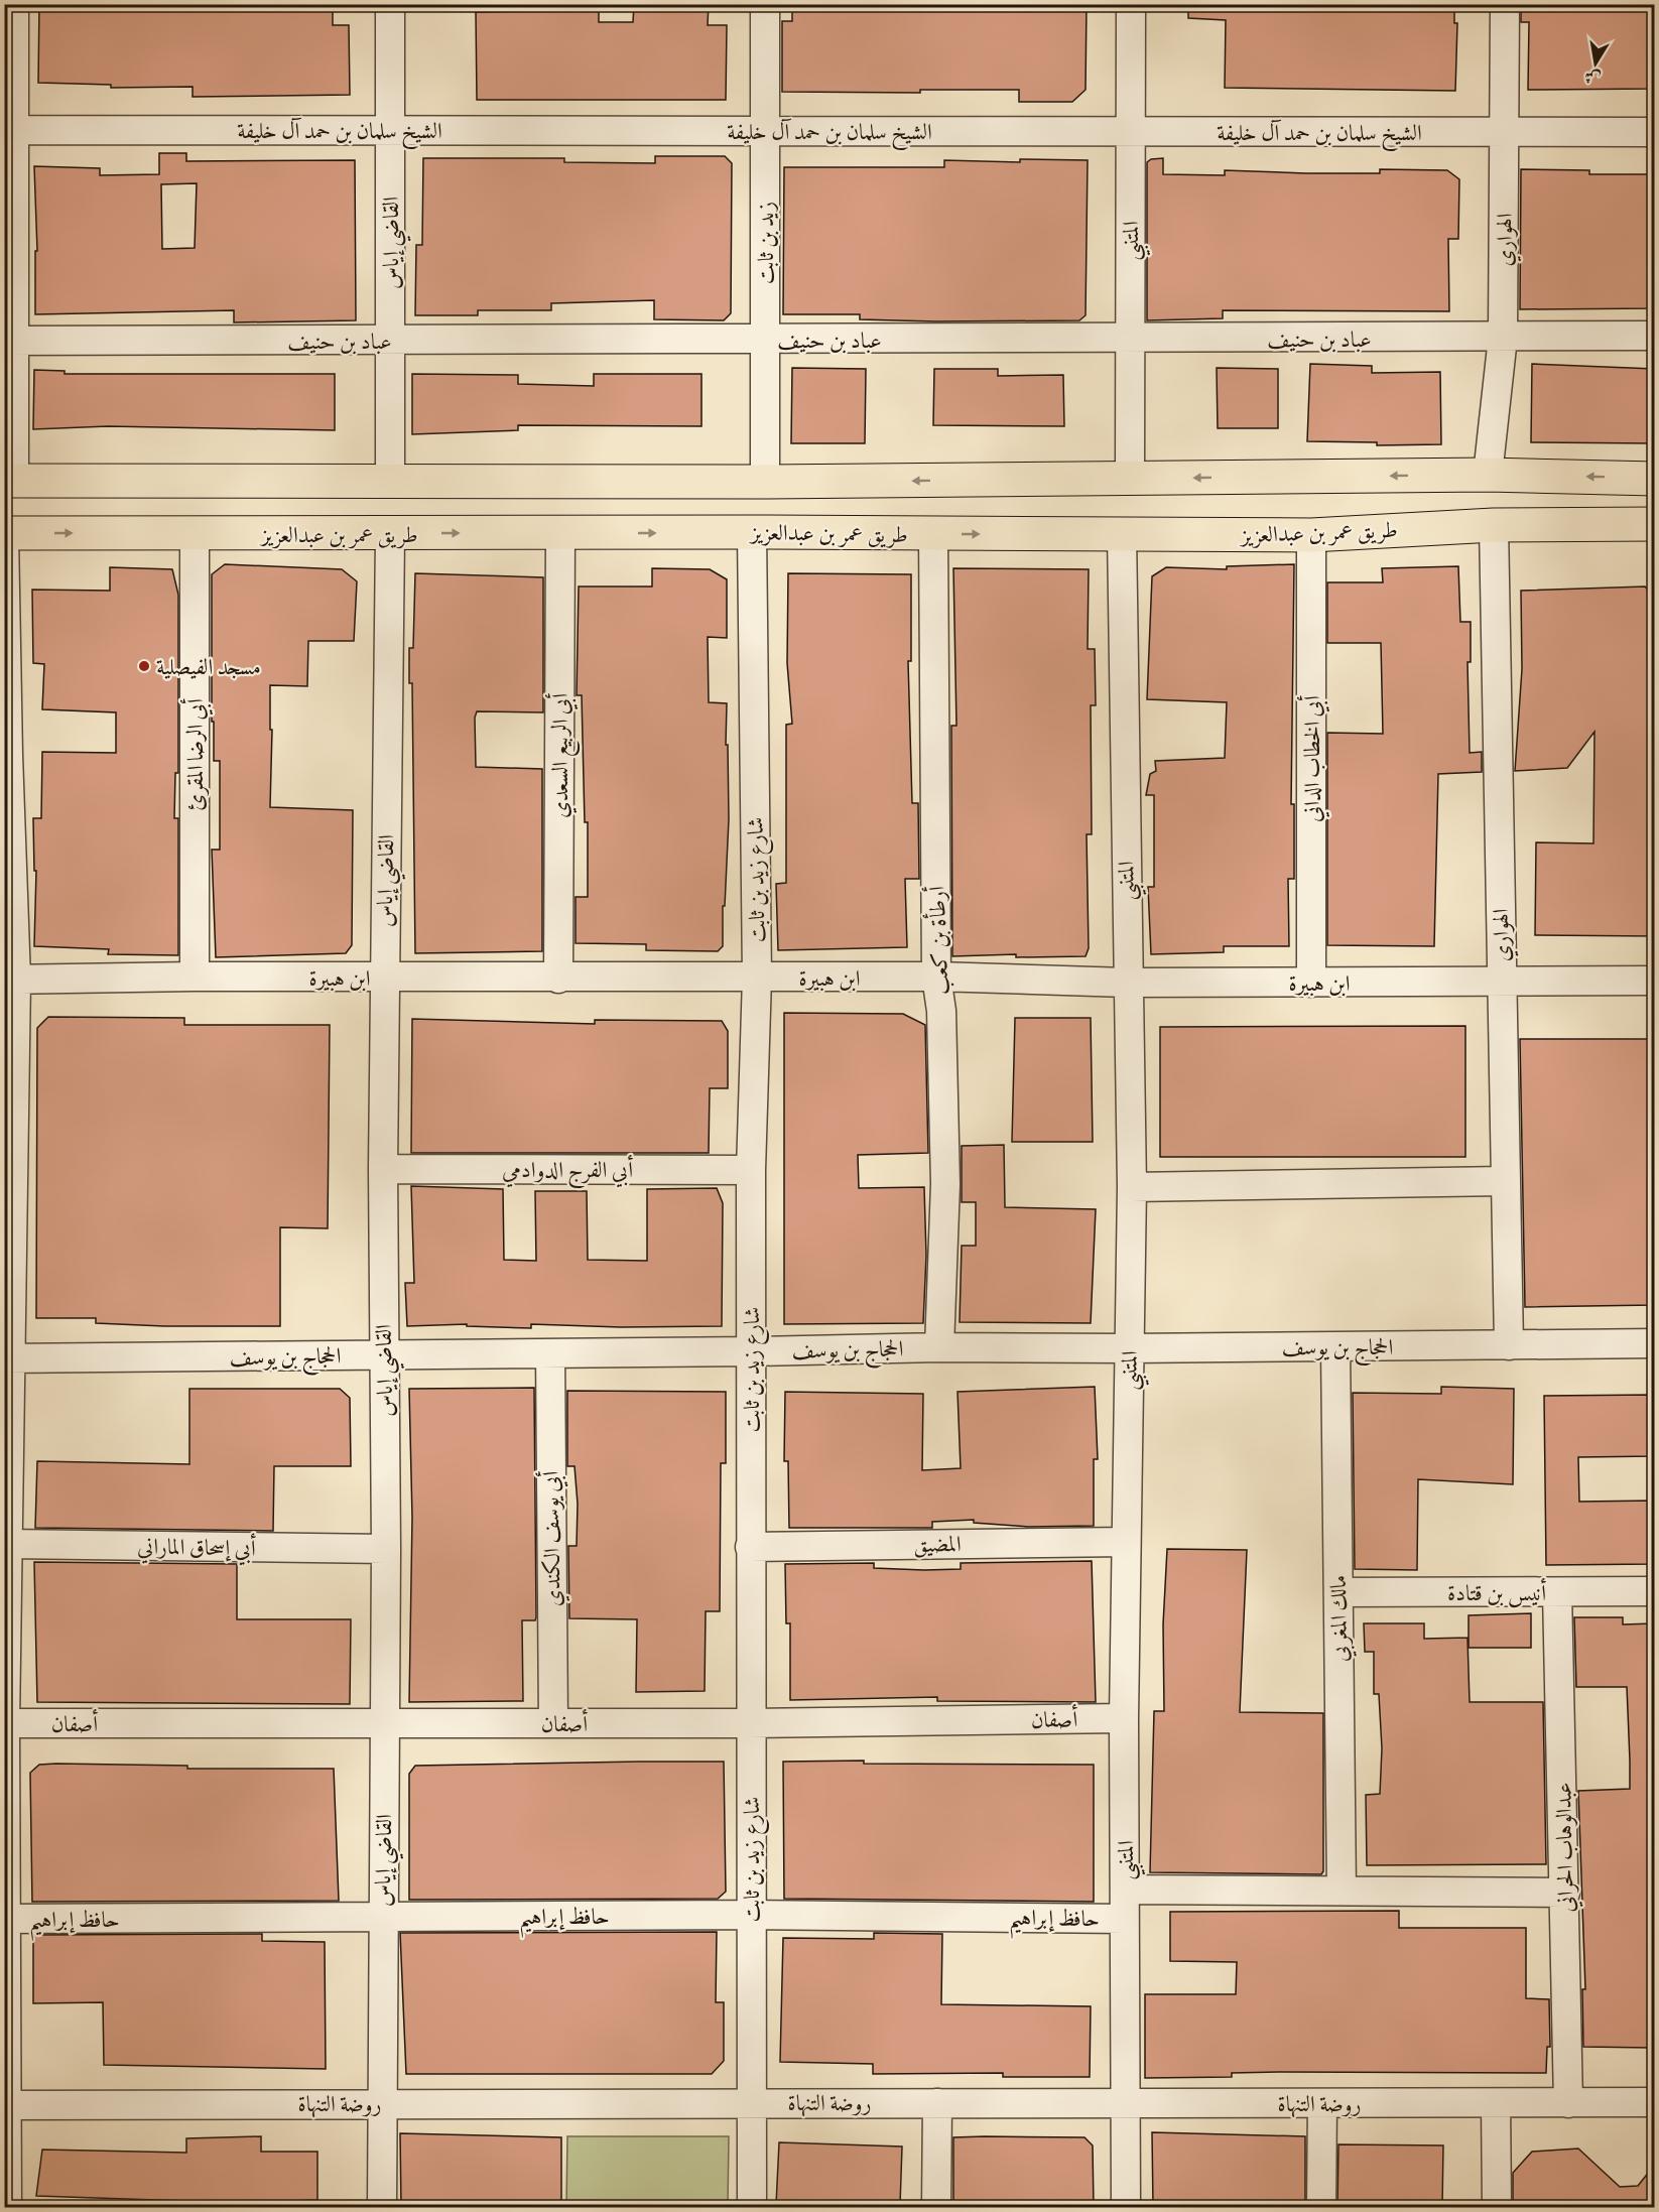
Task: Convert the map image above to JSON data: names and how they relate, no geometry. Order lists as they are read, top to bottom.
{
  "streets": {
    "main road": ["طريق عمر بن عبدالعزيز"],
    "street": [
      "الشيخ سلمان بن حمد آل خليفة",
      "الهواري",
      "المتنبي",
      "القاضي إياس",
      "زيد بن ثابت",
      "عباد بن حنيف",
      "أبي الرضا المقرئ",
      "أبي الربيع السعدي",
      "أبي الخطاب الداني",
      "شارع زيد بن ثابت",
      "أرطأة بن كعب",
      "ابن هبيرة",
      "أبي الفرج الدوادمي",
      "الحجاج بن يوسف",
      "أبي يوسف الكندي",
      "المضيق",
      "أبي إسحاق الماراني",
      "أنيس بن قتادة",
      "مالك المغربي",
      "أصفان",
      "عبدالوهاب الحراني",
      "حافظ إبراهيم",
      "روضة التنهاة"
    ]
  },
  "crossings": [
    ["الشيخ سلمان بن حمد آل خليفة", "الهواري"],
    ["الشيخ سلمان بن حمد آل خليفة", "المتنبي"],
    ["الشيخ سلمان بن حمد آل خليفة", "القاضي إياس"],
    ["الشيخ سلمان بن حمد آل خليفة", "زيد بن ثابت"],
    ["الهواري", "عباد بن حنيف"],
    ["الهواري", "طريق عمر بن عبدالعزيز"],
    ["الهواري", "ابن هبيرة"],
    ["الهواري", "الحجاج بن يوسف"],
    ["المتنبي", "عباد بن حنيف"],
    ["المتنبي", "طريق عمر بن عبدالعزيز"],
    ["المتنبي", "ابن هبيرة"],
    ["المتنبي", "الحجاج بن يوسف"],
    ["المتنبي", "المضيق"],
    ["المتنبي", "أصفان"],
    ["المتنبي", "حافظ إبراهيم"],
    ["المتنبي", "روضة التنهاة"],
    ["القاضي إياس", "عباد بن حنيف"],
    ["القاضي إياس", "طريق عمر بن عبدالعزيز"],
    ["القاضي إياس", "ابن هبيرة"],
    ["القاضي إياس", "أبي الفرج الدوادمي"],
    ["القاضي إياس", "الحجاج بن يوسف"],
    ["القاضي إياس", "أبي إسحاق الماراني"],
    ["القاضي إياس", "أصفان"],
    ["القاضي إياس", "حافظ إبراهيم"],
    ["القاضي إياس", "روضة التنهاة"],
    ["زيد بن ثابت", "عباد بن حنيف"],
    ["طريق عمر بن عبدالعزيز", "أبي الرضا المقرئ"],
    ["طريق عمر بن عبدالعزيز", "أبي الربيع السعدي"],
    ["طريق عمر بن عبدالعزيز", "أبي الخطاب الداني"],
    ["طريق عمر بن عبدالعزيز", "شارع زيد بن ثابت"],
    ["طريق عمر بن عبدالعزيز", "أرطأة بن كعب"],
    ["أبي الرضا المقرئ", "ابن هبيرة"],
    ["أبي الربيع السعدي", "ابن هبيرة"],
    ["أبي الخطاب الداني", "ابن هبيرة"],
    ["شارع زيد بن ثابت", "ابن هبيرة"],
    ["شارع زيد بن ثابت", "أبي الفرج الدوادمي"],
    ["شارع زيد بن ثابت", "الحجاج بن يوسف"],
    ["شارع زيد بن ثابت", "المضيق"],
    ["شارع زيد بن ثابت", "أصفان"],
    ["شارع زيد بن ثابت", "حافظ إبراهيم"],
    ["شارع زيد بن ثابت", "روضة التنهاة"],
    ["أرطأة بن كعب", "ابن هبيرة"],
    ["أرطأة بن كعب", "الحجاج بن يوسف"],
    ["الحجاج بن يوسف", "أبي يوسف الكندي"],
    ["الحجاج بن يوسف", "مالك المغربي"],
    ["أبي يوسف الكندي", "أصفان"],
    ["أنيس بن قتادة", "مالك المغربي"],
    ["أنيس بن قتادة", "عبدالوهاب الحراني"],
    ["مالك المغربي", "حافظ إبراهيم"],
    ["عبدالوهاب الحراني", "حافظ إبراهيم"],
    ["عبدالوهاب الحراني", "روضة التنهاة"]
  ],
  "places": ["مسجد الفيصلية"],
  "north": "bottom"
}
